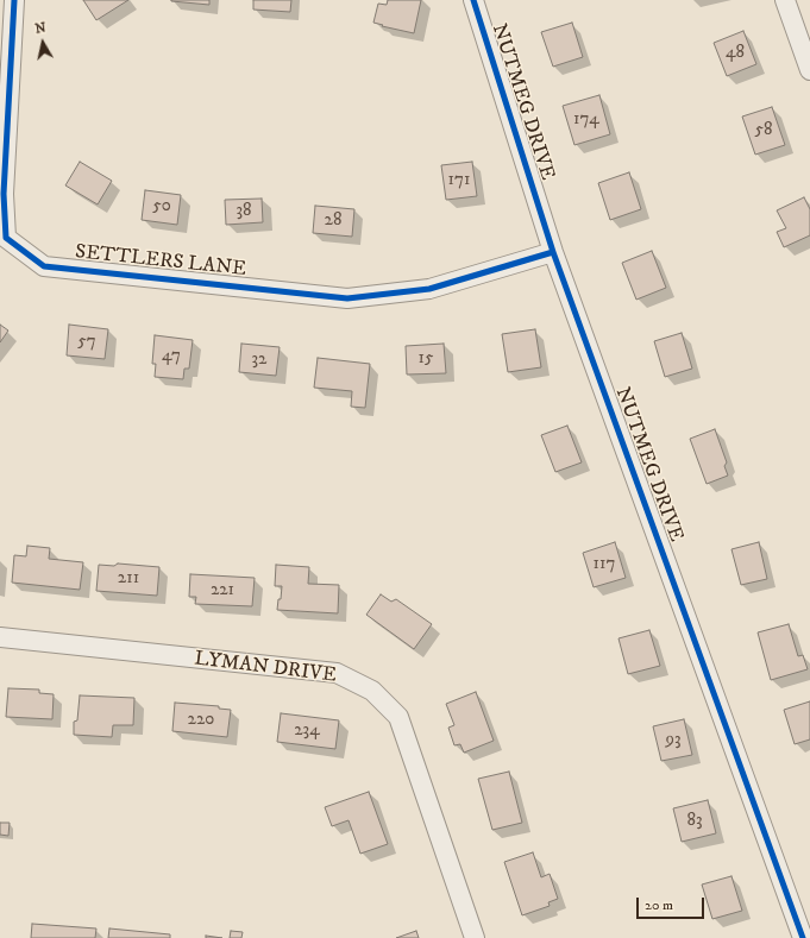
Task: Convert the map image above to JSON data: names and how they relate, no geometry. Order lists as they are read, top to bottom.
{
  "streets": {
    "street": ["NUTMEG DRIVE", "SETTLERS LANE", "LYMAN DRIVE"]
  },
  "crossings": [
    ["NUTMEG DRIVE", "SETTLERS LANE"]
  ],
  "house_numbers": [
    "48",
    "174",
    "58",
    "171",
    "50",
    "38",
    "28",
    "57",
    "47",
    "15",
    "32",
    "117",
    "211",
    "221",
    "220",
    "234",
    "93",
    "83"
  ],
  "scale_bar": "20 m",
  "north": "top"
}
